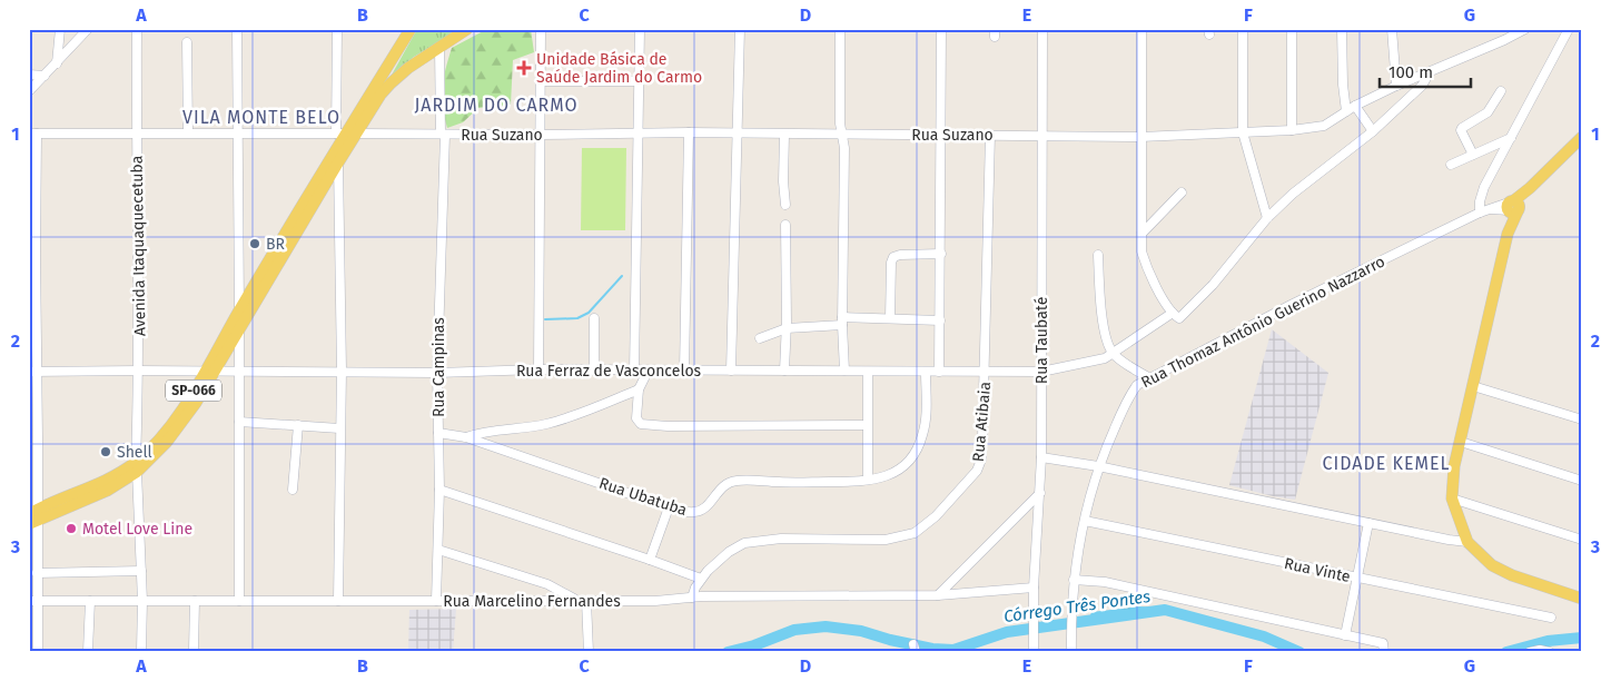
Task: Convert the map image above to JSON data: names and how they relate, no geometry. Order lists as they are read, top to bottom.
{
  "streets": {
    "main road": ["SP-066"],
    "street": [
      "Rua Suzano",
      "Avenida Itaquaquecetuba",
      "Rua Thomaz Antônio Guerino Nazzarro",
      "Rua Taubaté",
      "Rua Campinas",
      "Rua Ferraz de Vasconcelos",
      "Rua Atibaia",
      "Rua Ubatuba",
      "Rua Vinte",
      "Rua Marcelino Fernandes"
    ]
  },
  "crossings": [
    ["Rua Suzano", "Avenida Itaquaquecetuba"],
    ["Rua Suzano", "Rua Taubaté"],
    ["Rua Suzano", "Rua Campinas"],
    ["Rua Suzano", "SP-066"],
    ["Rua Suzano", "Rua Atibaia"],
    ["Avenida Itaquaquecetuba", "Rua Ferraz de Vasconcelos"],
    ["Avenida Itaquaquecetuba", "SP-066"],
    ["Avenida Itaquaquecetuba", "Rua Marcelino Fernandes"],
    ["Rua Thomaz Antônio Guerino Nazzarro", "Rua Vinte"],
    ["Rua Taubaté", "Rua Ferraz de Vasconcelos"],
    ["Rua Taubaté", "Rua Marcelino Fernandes"],
    ["Rua Campinas", "Rua Ferraz de Vasconcelos"],
    ["Rua Campinas", "SP-066"],
    ["Rua Campinas", "Rua Ubatuba"],
    ["Rua Campinas", "Rua Marcelino Fernandes"],
    ["Rua Ferraz de Vasconcelos", "SP-066"],
    ["Rua Ferraz de Vasconcelos", "Rua Atibaia"],
    ["Rua Ferraz de Vasconcelos", "Rua Ubatuba"],
    ["Rua Atibaia", "Rua Marcelino Fernandes"]
  ],
  "districts": ["JARDIM DO CARMO", "VILA MONTE BELO", "CIDADE KEMEL"],
  "water": ["Córrego Três Pontes"],
  "places": {
    "health": ["Unidade Básica de Saúde Jardim do Carmo"],
    "other": ["BR", "Shell", "Motel Love Line"]
  },
  "scale_bar": "100 m",
  "grid": {
    "columns": [
      "A",
      "B",
      "C",
      "D",
      "E",
      "F",
      "G"
    ],
    "rows": ["1", "2", "3"]
  }
}
